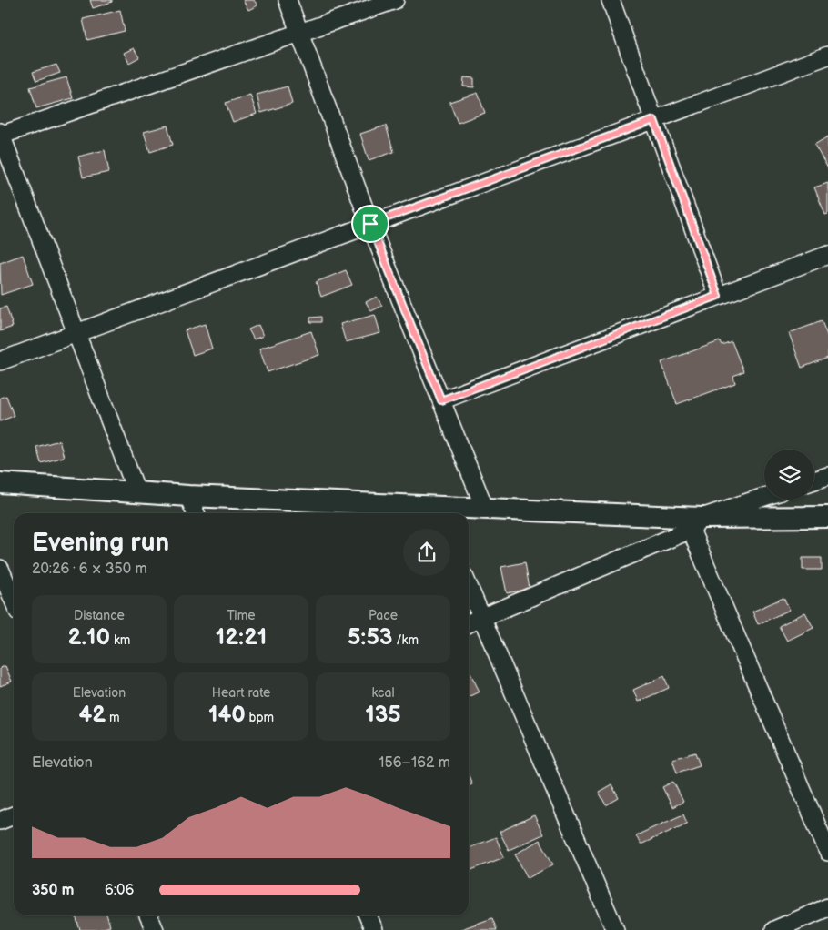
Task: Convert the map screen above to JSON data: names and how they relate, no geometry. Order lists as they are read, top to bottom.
{
  "page": {
    "heading": ["Evening run", "20:26 · 6 × 350 m"],
    "stats": [
      ["Distance", "2.10 km"],
      ["Time", "12:21"],
      ["Pace", "5:53 /km"],
      ["Elevation", "42 m"],
      ["Heart rate", "140 bpm"],
      ["kcal", "135"]
    ],
    "chart": ["Elevation", "156–162 m"],
    "list": [
      {
        "name": "350 m",
        "note": "6:06"
      }
    ]
  }
}
